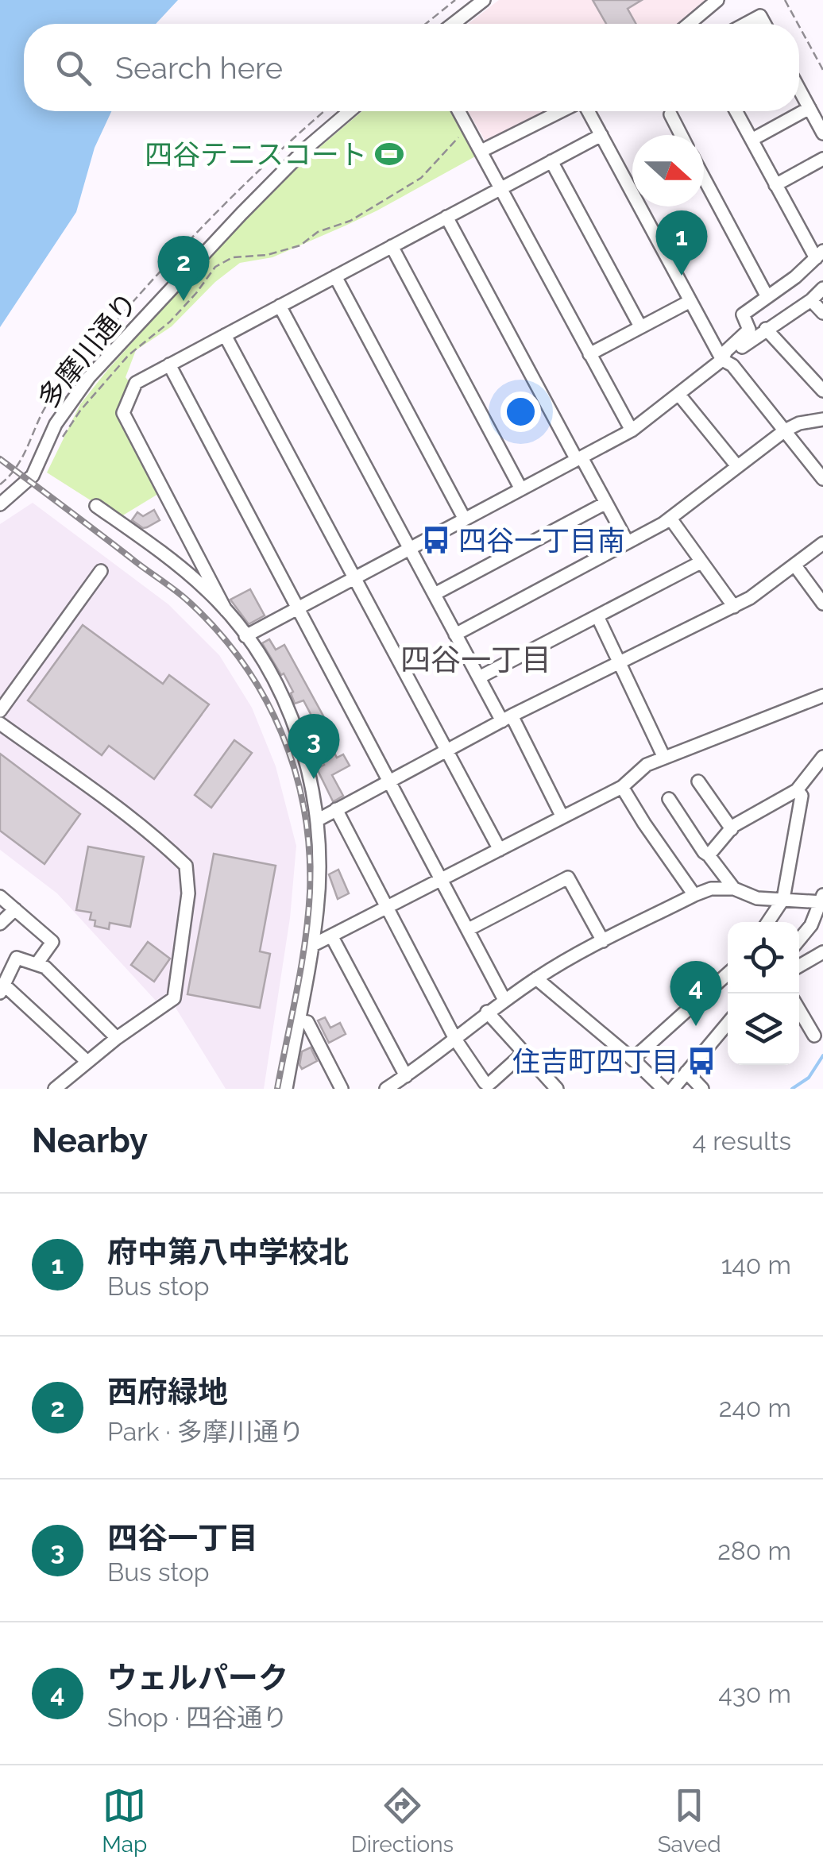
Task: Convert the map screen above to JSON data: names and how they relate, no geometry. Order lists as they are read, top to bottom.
{
  "streets": {
    "street": ["多摩川通り"]
  },
  "districts": ["四谷一丁目"],
  "places": {
    "sports": ["四谷テニスコート"],
    "bus stop": ["四谷一丁目南", "住吉町四丁目"]
  },
  "north": "right",
  "page": {
    "search": "Search here",
    "pins": [
      "1",
      "2",
      "3",
      "4"
    ],
    "heading": ["Nearby", "4 results"],
    "list": [
      {
        "mark": "1",
        "name": "府中第八中学校北",
        "note": "Bus stop",
        "value": "140 m"
      },
      {
        "mark": "2",
        "name": "西府緑地",
        "note": "Park · 多摩川通り",
        "value": "240 m"
      },
      {
        "mark": "3",
        "name": "四谷一丁目",
        "note": "Bus stop",
        "value": "280 m"
      },
      {
        "mark": "4",
        "name": "ウェルパーク",
        "note": "Shop · 四谷通り",
        "value": "430 m"
      }
    ],
    "nav": ["Map", "Directions", "Saved"]
  }
}
